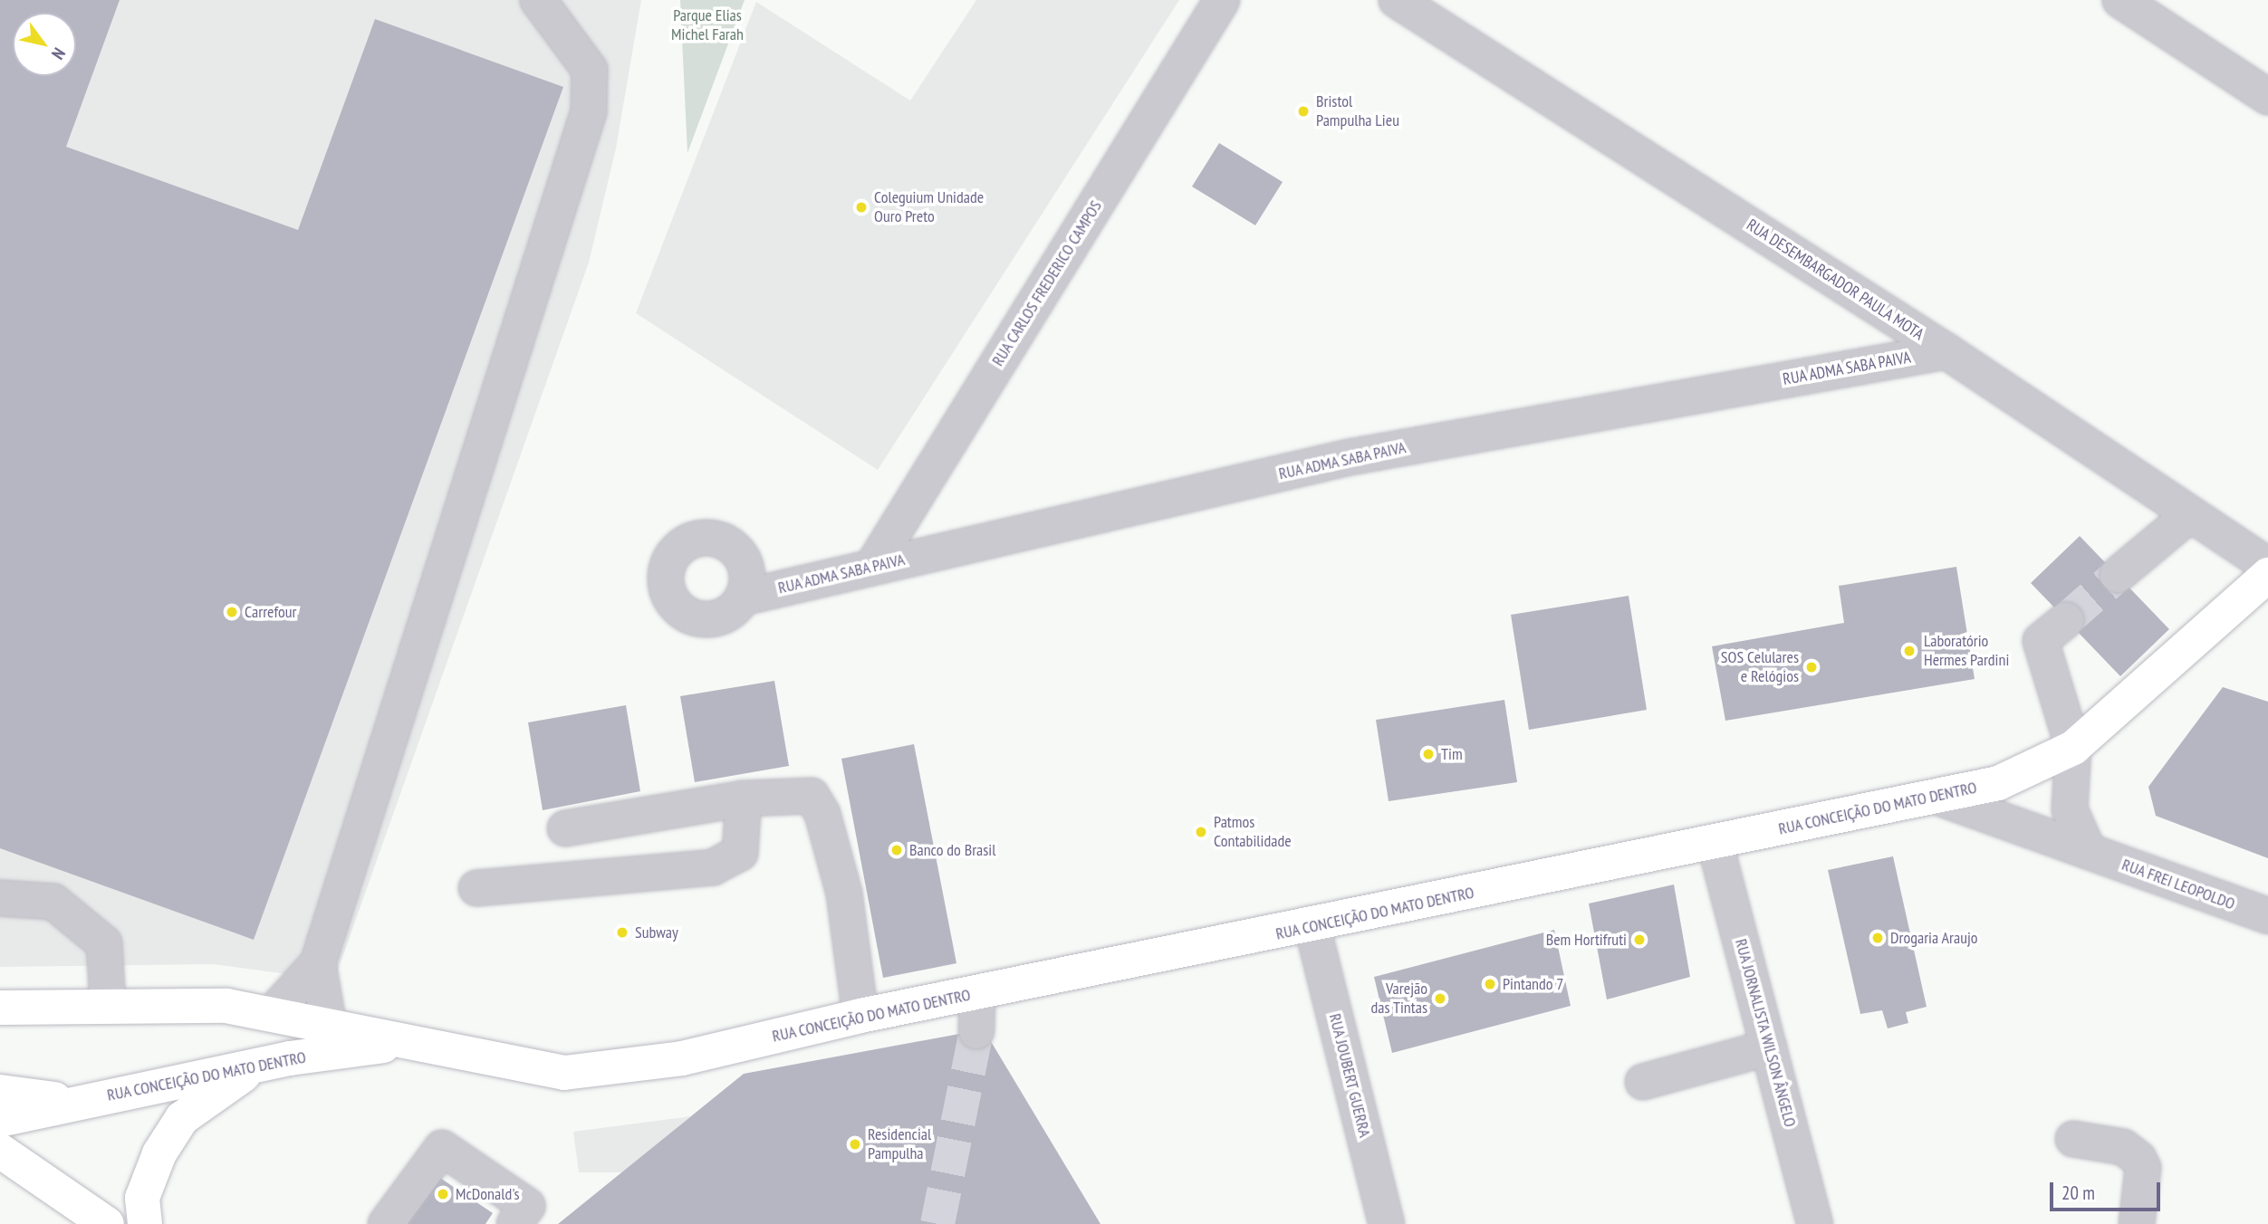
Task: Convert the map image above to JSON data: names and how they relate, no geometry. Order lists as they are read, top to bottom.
{
  "streets": {
    "main road": ["RUA CONCEIÇÃO DO MATO DENTRO"],
    "street": [
      "RUA DESEMBARGADOR PAULA MOTA",
      "RUA CARLOS FREDERICO CAMPOS",
      "RUA ADMA SABA PAIVA",
      "RUA FREI LEOPOLDO",
      "RUA JORNALISTA WILSON ÂNGELO",
      "RUA JOUBERT GUERRA"
    ]
  },
  "crossings": [
    ["RUA DESEMBARGADOR PAULA MOTA", "RUA ADMA SABA PAIVA"],
    ["RUA CARLOS FREDERICO CAMPOS", "RUA ADMA SABA PAIVA"],
    ["RUA CONCEIÇÃO DO MATO DENTRO", "RUA FREI LEOPOLDO"],
    ["RUA CONCEIÇÃO DO MATO DENTRO", "RUA JORNALISTA WILSON ÂNGELO"],
    ["RUA CONCEIÇÃO DO MATO DENTRO", "RUA JOUBERT GUERRA"]
  ],
  "parks": ["Parque Elias Michel Farah"],
  "places": [
    "Bristol Pampulha Lieu",
    "Coleguium Unidade Ouro Preto",
    "Carrefour",
    "Laboratório Hermes Pardini",
    "SOS Celulares e Relógios",
    "Tim",
    "Patmos Contabilidade",
    "Banco do Brasil",
    "Subway",
    "Drogaria Araujo",
    "Bem Hortifruti",
    "Pintando 7",
    "Varejão das Tintas",
    "Residencial Pampulha",
    "McDonald's"
  ],
  "scale_bar": "20 m",
  "north": "bottom right"
}
